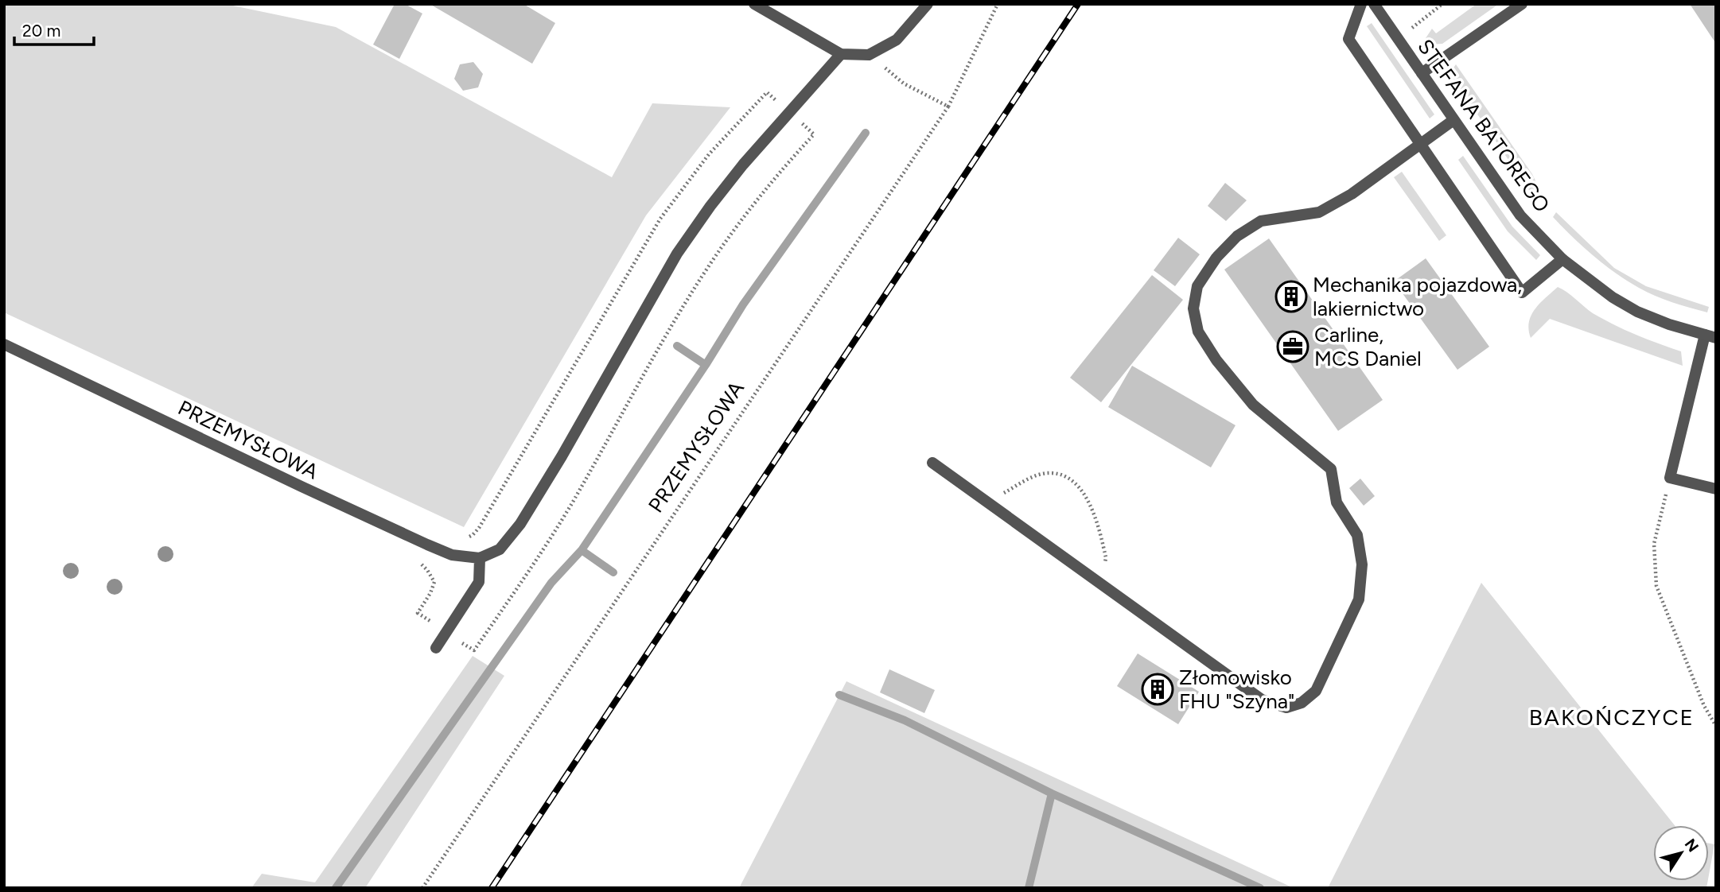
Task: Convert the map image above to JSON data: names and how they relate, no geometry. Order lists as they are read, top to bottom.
{
  "streets": {
    "street": ["STEFANA BATOREGO", "PRZEMYSŁOWA"]
  },
  "districts": ["BAKOŃCZYCE"],
  "places": {
    "building": ["Mechanika pojazdowa, lakiernictwo", "Złomowisko FHU \"Szyna\""],
    "office": ["Carline, MCS Daniel"]
  },
  "scale_bar": "20 m",
  "north": "top right"
}
